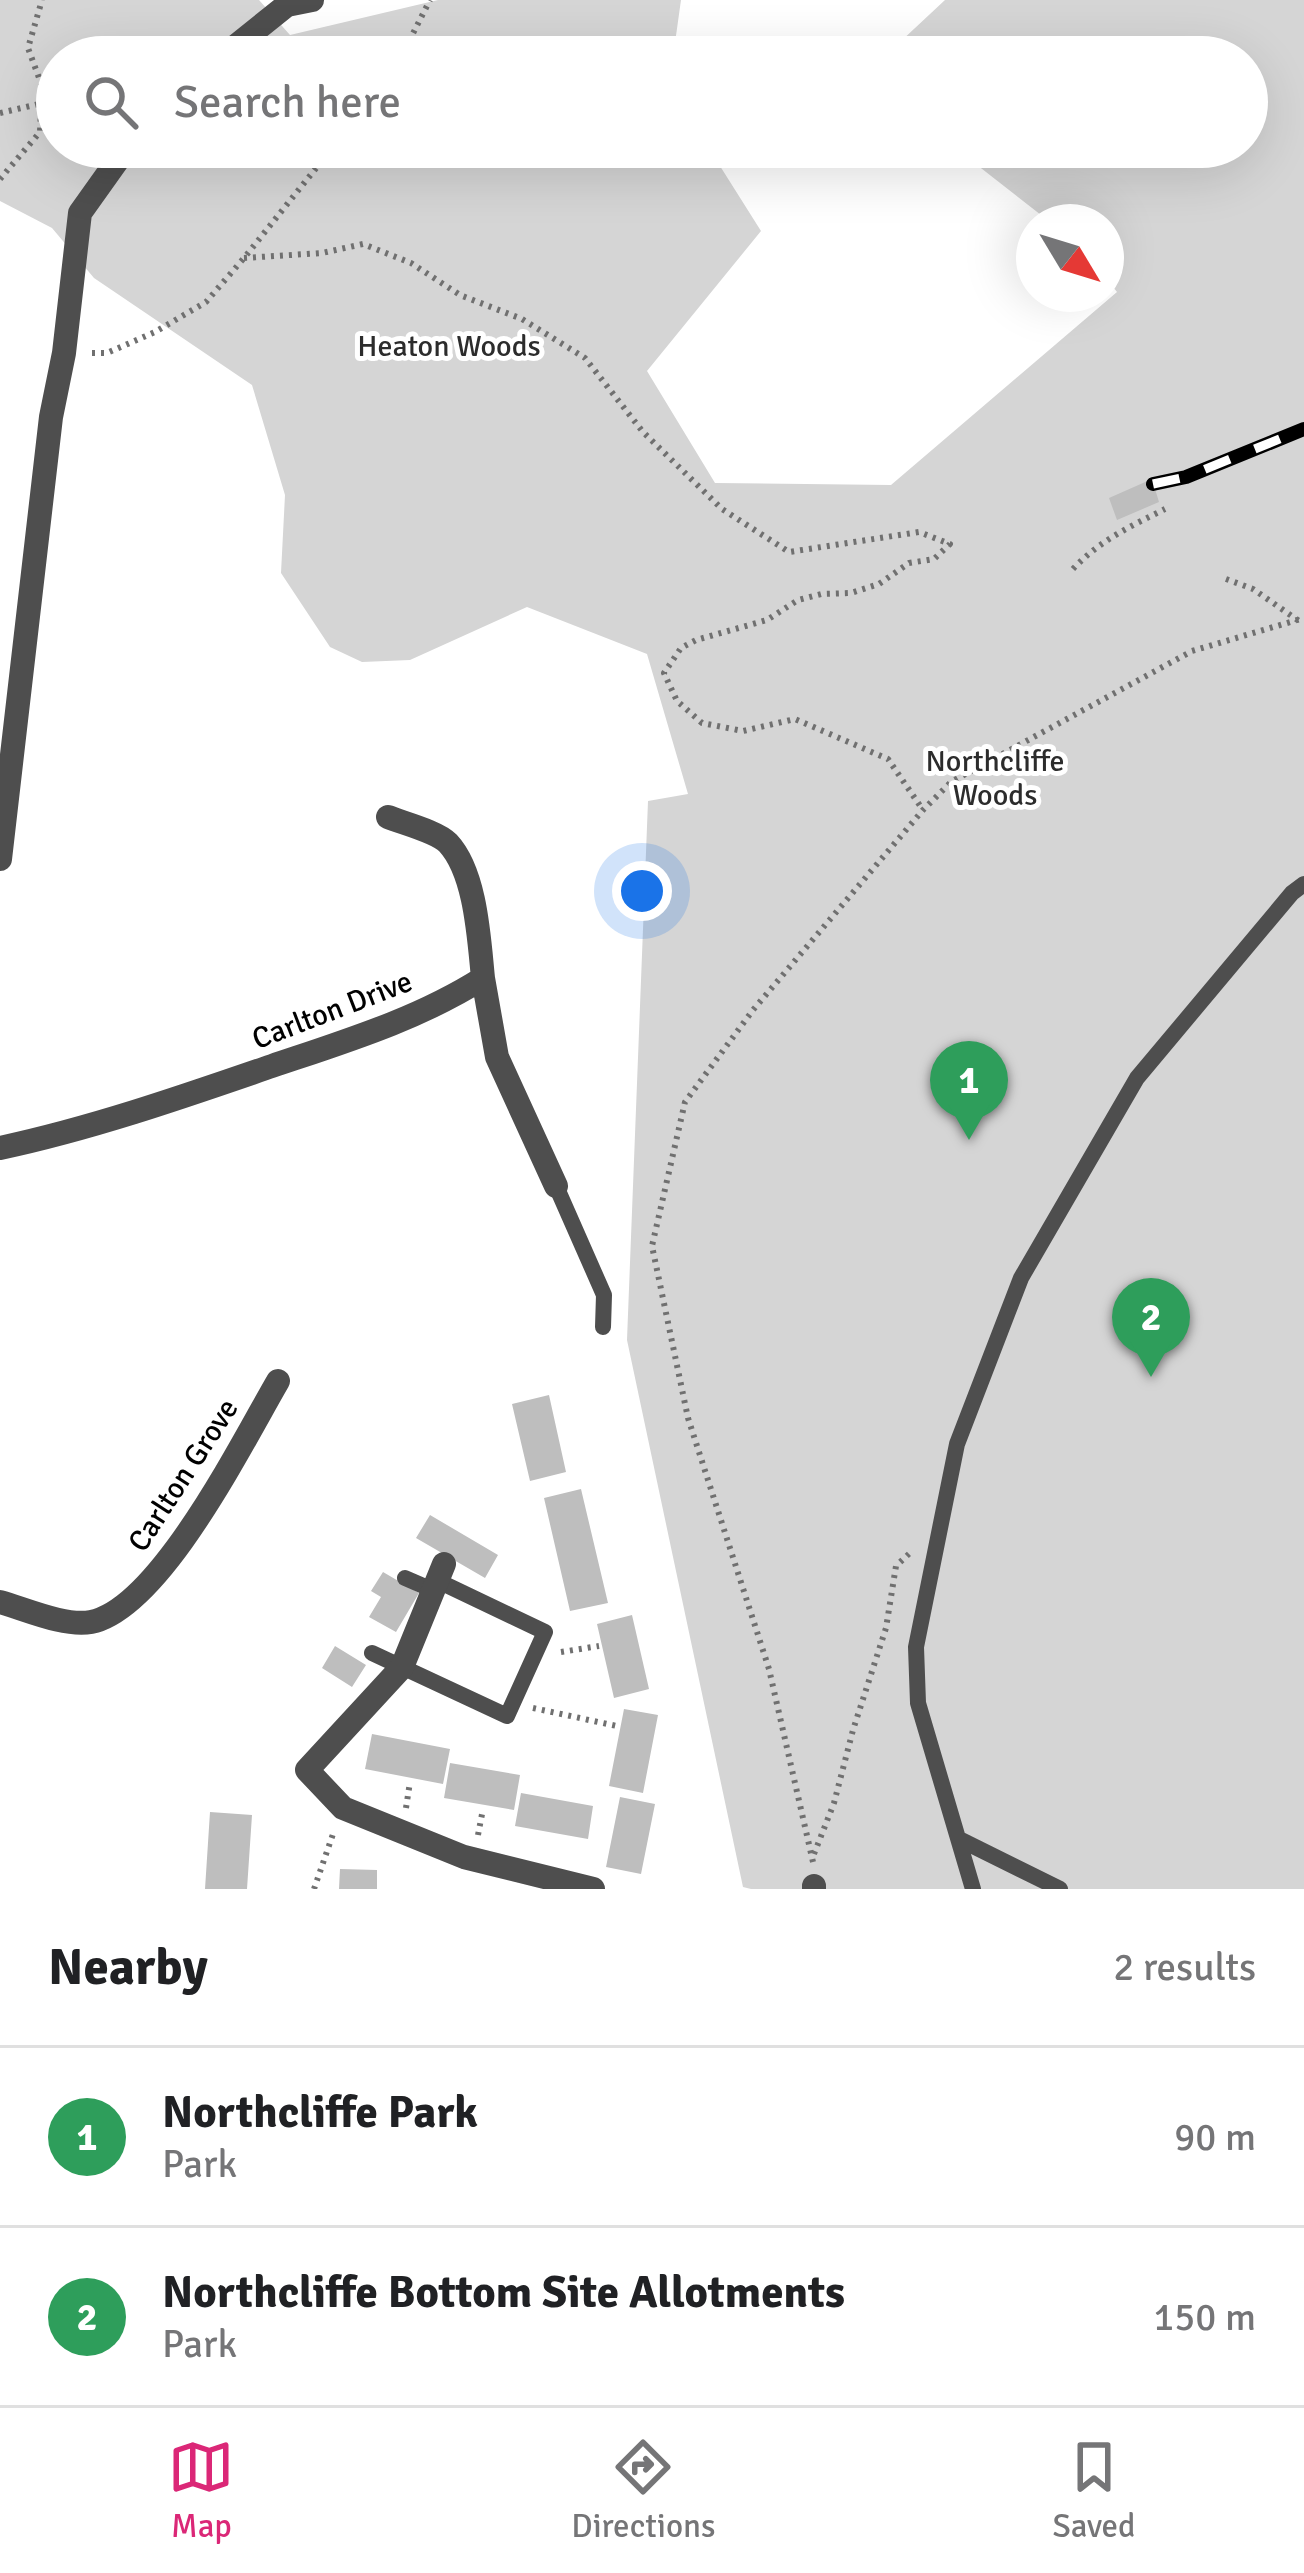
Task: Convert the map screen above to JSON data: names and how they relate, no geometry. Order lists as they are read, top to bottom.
{
  "streets": {
    "street": ["Carlton Drive", "Carlton Grove"]
  },
  "parks": ["Heaton Woods", "Northcliffe Woods"],
  "north": "bottom right",
  "page": {
    "search": "Search here",
    "pins": ["1", "2"],
    "heading": ["Nearby", "2 results"],
    "list": [
      {
        "mark": "1",
        "name": "Northcliffe Park",
        "note": "Park",
        "value": "90 m"
      },
      {
        "mark": "2",
        "name": "Northcliffe Bottom Site Allotments",
        "note": "Park",
        "value": "150 m"
      }
    ],
    "nav": ["Map", "Directions", "Saved"]
  }
}
